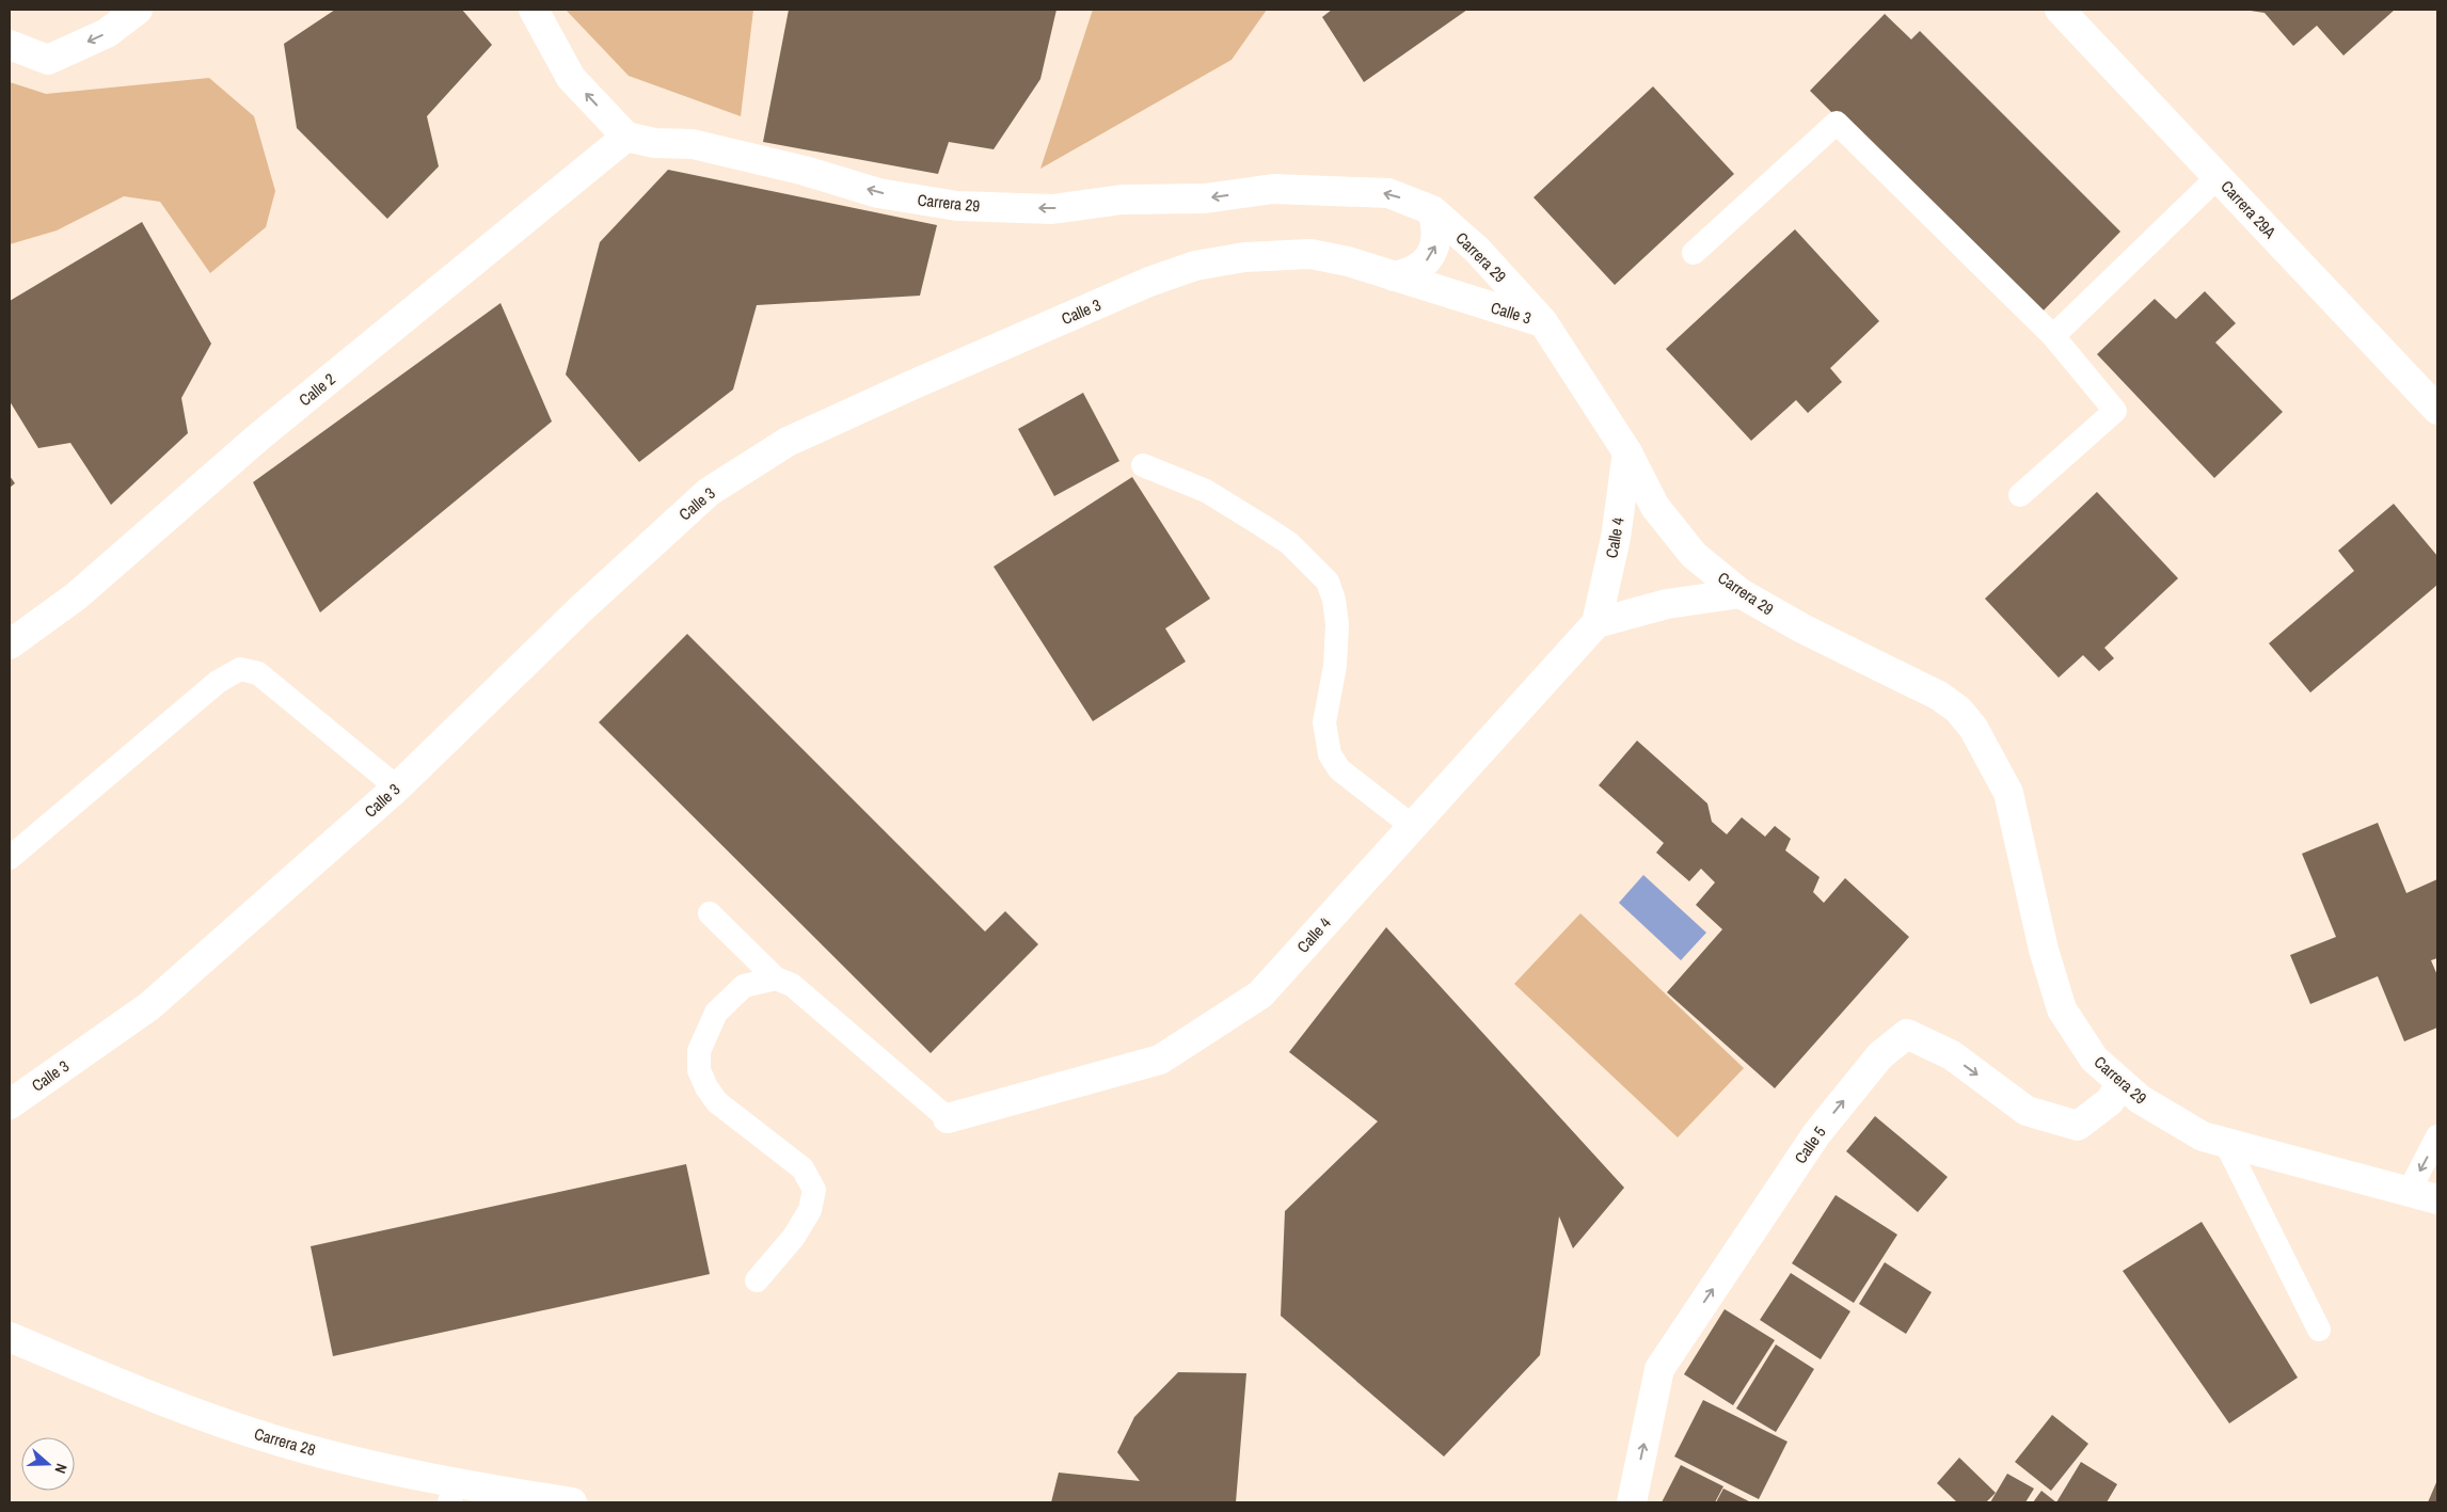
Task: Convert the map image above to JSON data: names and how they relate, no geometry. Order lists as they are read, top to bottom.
{
  "streets": {
    "street": [
      "Carrera 29",
      "Carrera 29A",
      "Calle 3",
      "Calle 2",
      "Calle 4",
      "Calle 5",
      "Carrera 28"
    ]
  },
  "crossings": [
    ["Carrera 29", "Calle 3"],
    ["Carrera 29", "Calle 2"],
    ["Carrera 29", "Calle 4"],
    ["Carrera 29", "Calle 5"]
  ],
  "north": "right"
}
